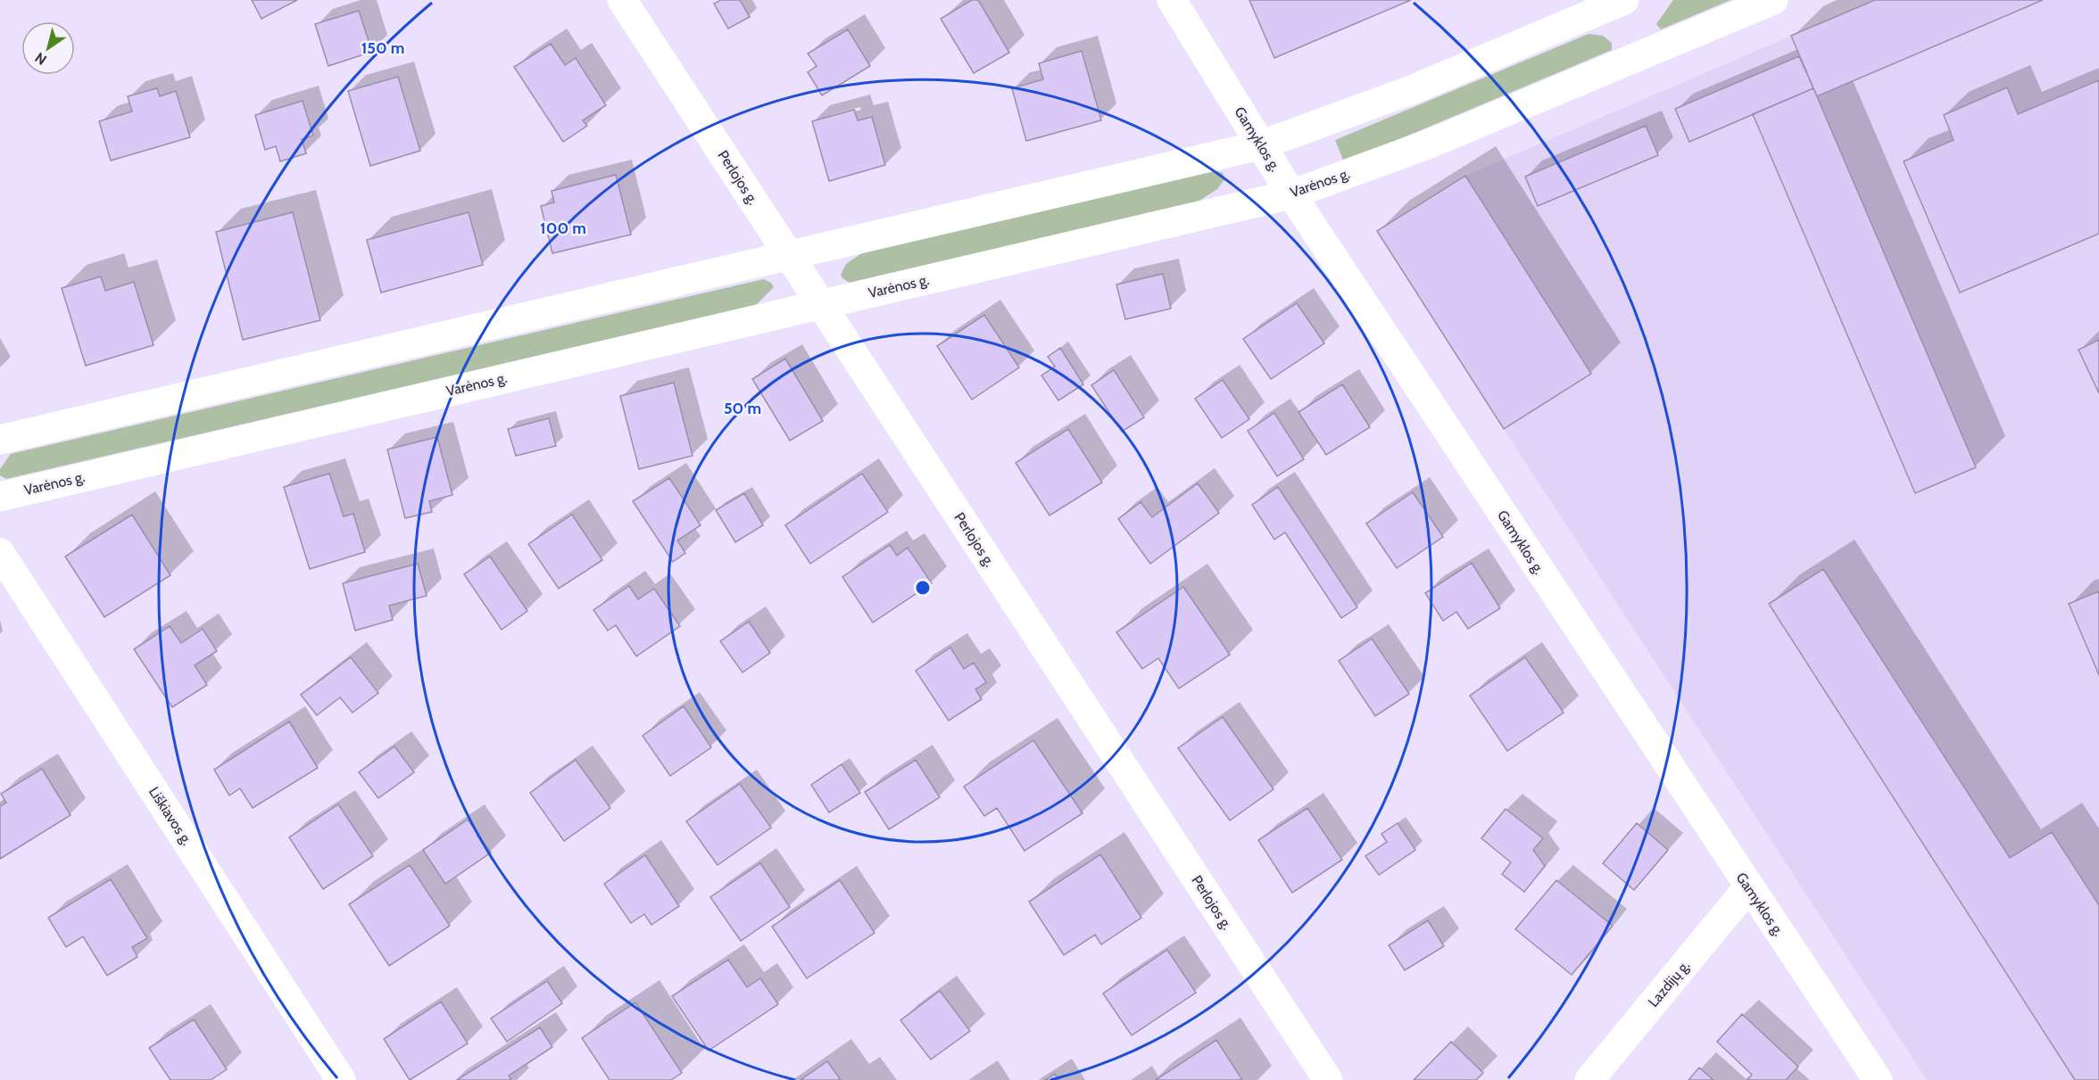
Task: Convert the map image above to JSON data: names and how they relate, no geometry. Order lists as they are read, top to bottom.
{
  "streets": {
    "street": [
      "Gamyklos g.",
      "Perlojos g.",
      "Varėnos g.",
      "Liškiavos g.",
      "Lazdijų g."
    ]
  },
  "crossings": [
    ["Gamyklos g.", "Varėnos g."],
    ["Gamyklos g.", "Lazdijų g."],
    ["Perlojos g.", "Varėnos g."]
  ],
  "north": "bottom left",
  "rings": ["150 m", "100 m", "50 m"]
}
